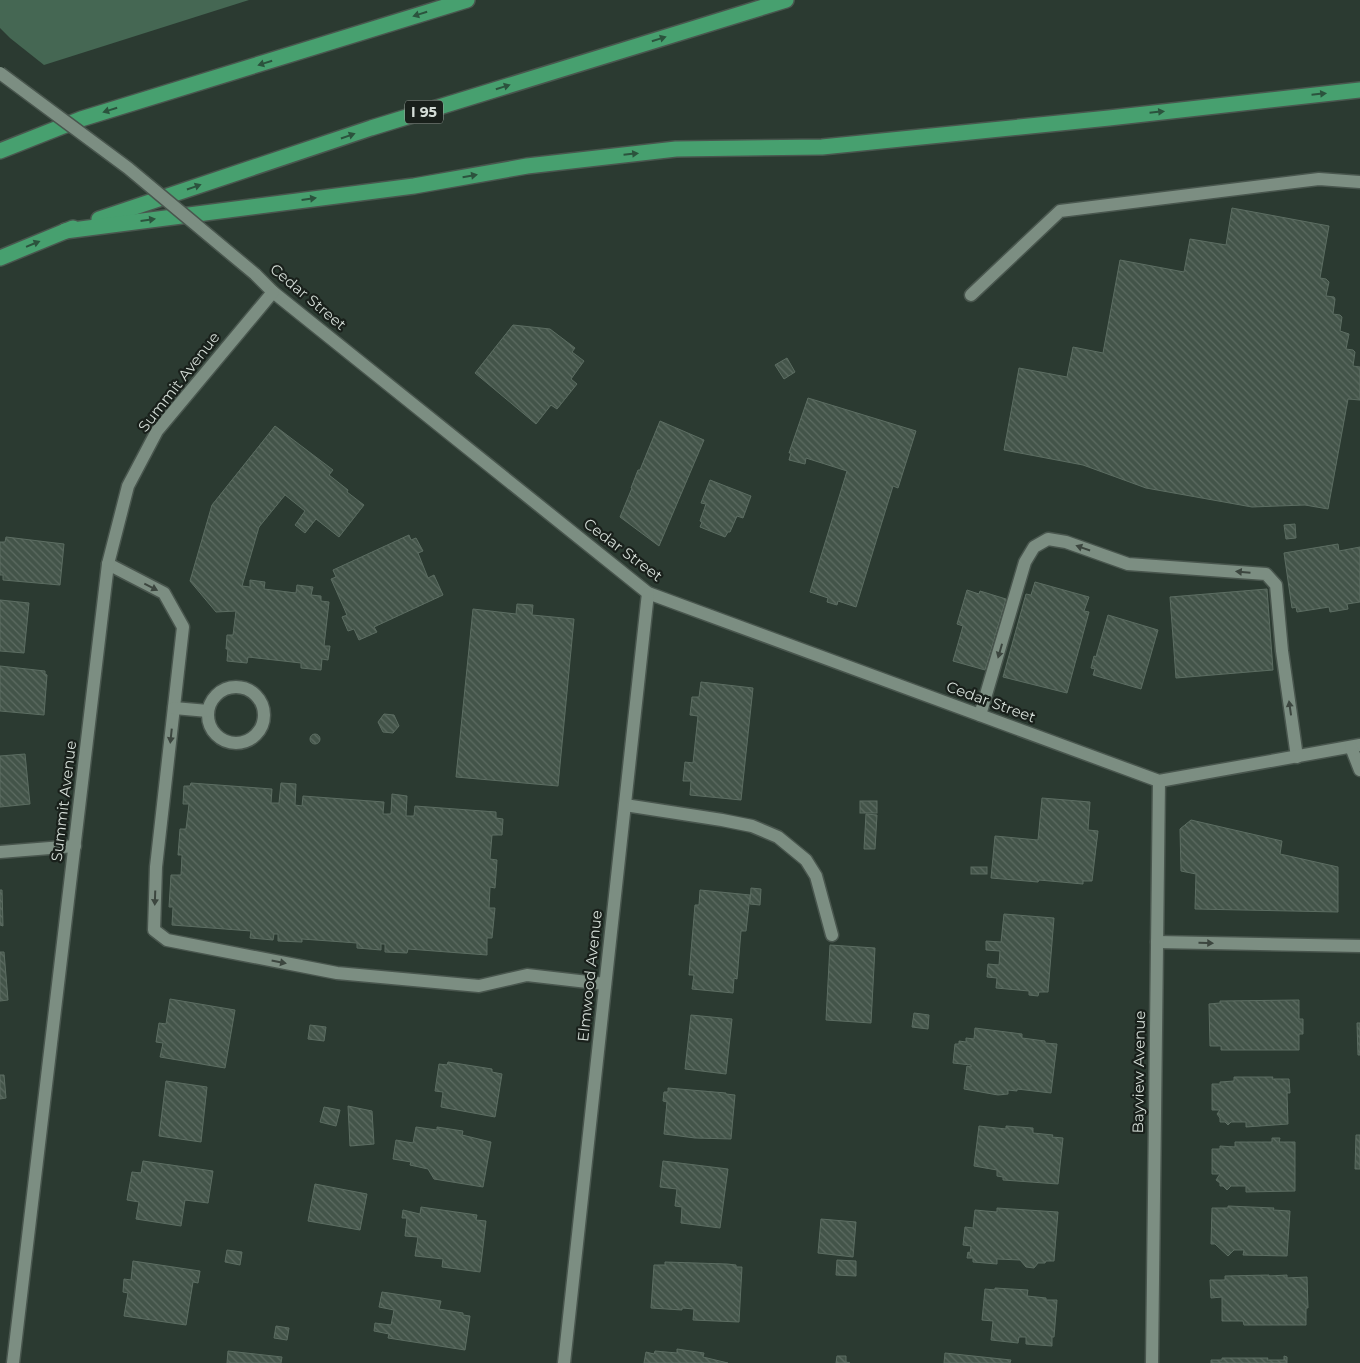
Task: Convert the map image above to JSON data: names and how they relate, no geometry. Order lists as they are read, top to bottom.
{
  "streets": {
    "highway": ["I 95"],
    "street": [
      "Cedar Street",
      "Summit Avenue",
      "Elmwood Avenue",
      "Bayview Avenue"
    ]
  },
  "crossings": [
    ["Cedar Street", "Summit Avenue"],
    ["Cedar Street", "Elmwood Avenue"],
    ["Cedar Street", "Bayview Avenue"]
  ]
}
